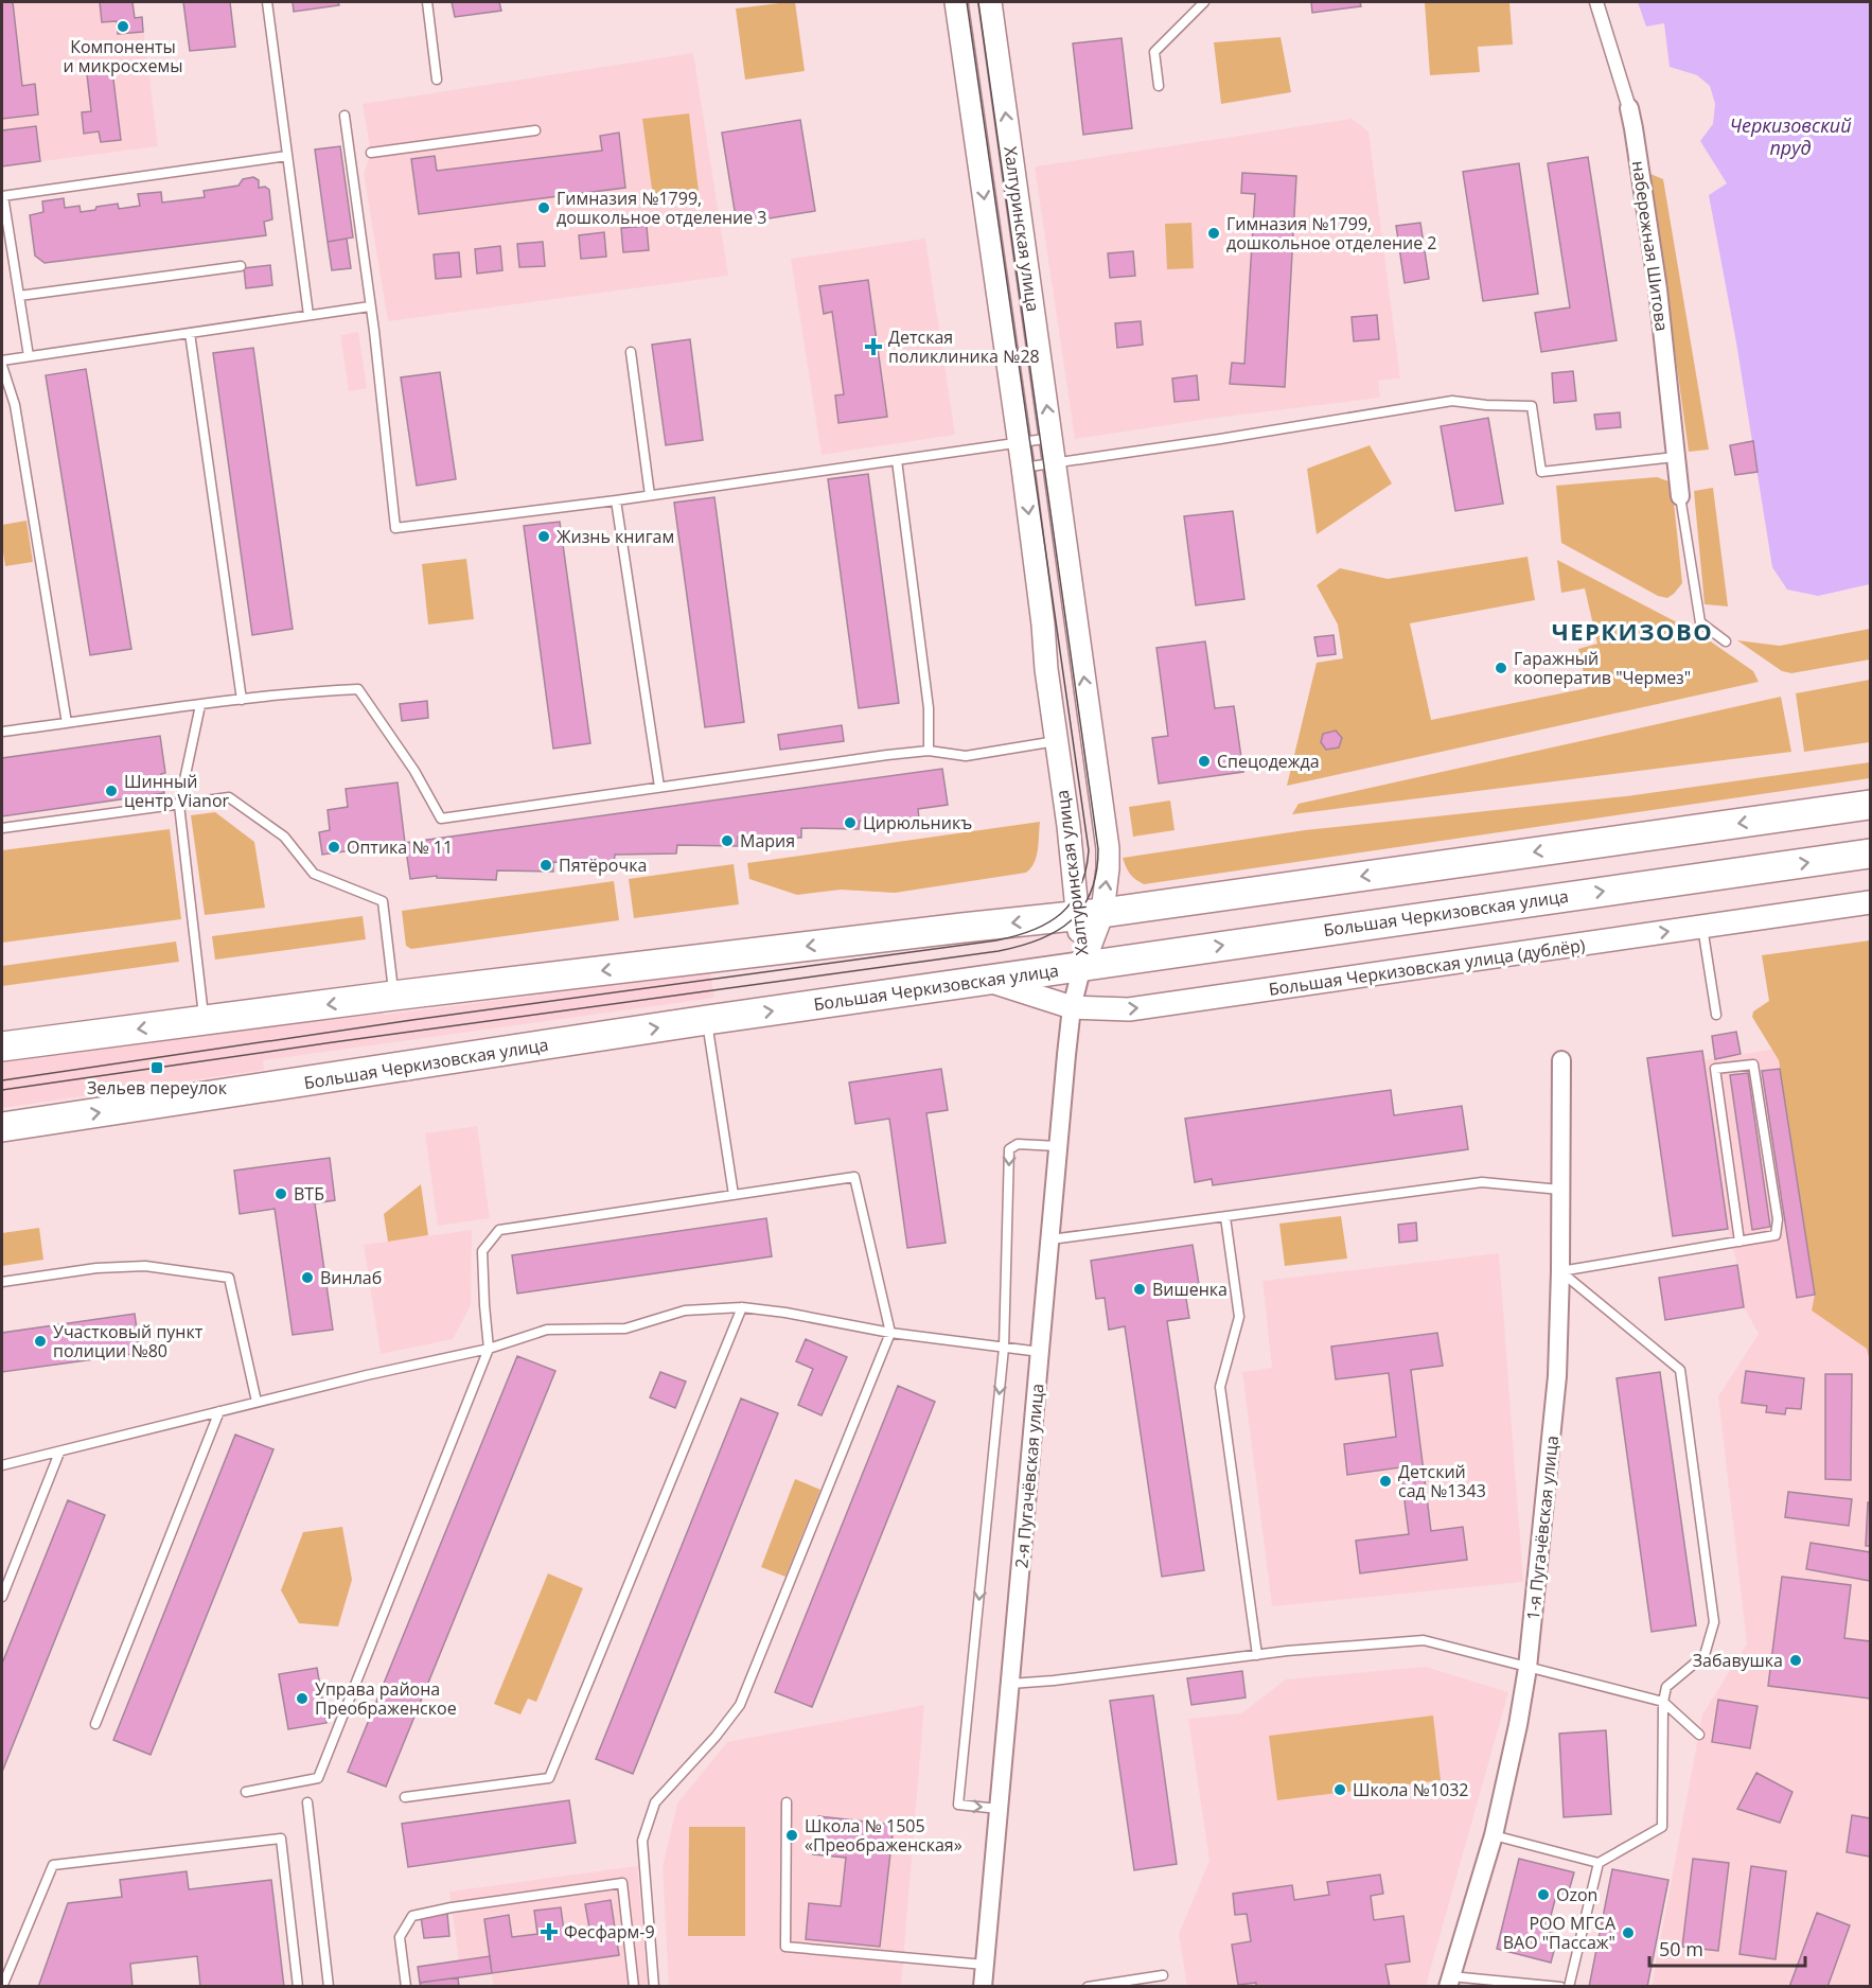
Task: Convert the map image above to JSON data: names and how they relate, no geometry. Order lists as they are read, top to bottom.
{
  "streets": {
    "main road": ["Большая Черкизовская улица"],
    "street": [
      "Халтуринская улица",
      "набережная Шитова",
      "Большая Черкизовская улица (дублёр)",
      "2-я Пугачёвская улица",
      "1-я Пугачёвская улица"
    ]
  },
  "crossings": [
    ["Халтуринская улица", "Большая Черкизовская улица"],
    ["Халтуринская улица", "2-я Пугачёвская улица"],
    ["Большая Черкизовская улица", "Большая Черкизовская улица (дублёр)"],
    ["Большая Черкизовская улица", "2-я Пугачёвская улица"],
    ["Большая Черкизовская улица (дублёр)", "2-я Пугачёвская улица"]
  ],
  "one_way": ["Большая Черкизовская улица (дублёр)"],
  "districts": ["ЧЕРКИЗОВО"],
  "water": ["Черкизовский пруд"],
  "places": {
    "other": [
      "Компоненты и микросхемы",
      "Гимназия №1799, дошкольное отделение 3",
      "Гимназия №1799, дошкольное отделение 2",
      "Жизнь книгам",
      "Гаражный кооператив \"Чермез\"",
      "Спецодежда",
      "Шинный центр Vianor",
      "Цирюльникъ",
      "Мария",
      "Оптика № 11",
      "Пятёрочка",
      "ВТБ",
      "Винлаб",
      "Вишенка",
      "Участковый пункт полиции №80",
      "Детский сад №1343",
      "Забавушка",
      "Управа района Преображенское",
      "Школа №1032",
      "Школа № 1505 «Преображенская»",
      "Ozon",
      "РОО МГСА ВАО \"Пассаж\""
    ],
    "health": ["Детская поликлиника №28", "Фесфарм-9"],
    "transit": ["Зельев переулок"]
  },
  "scale_bar": "50 m"
}
